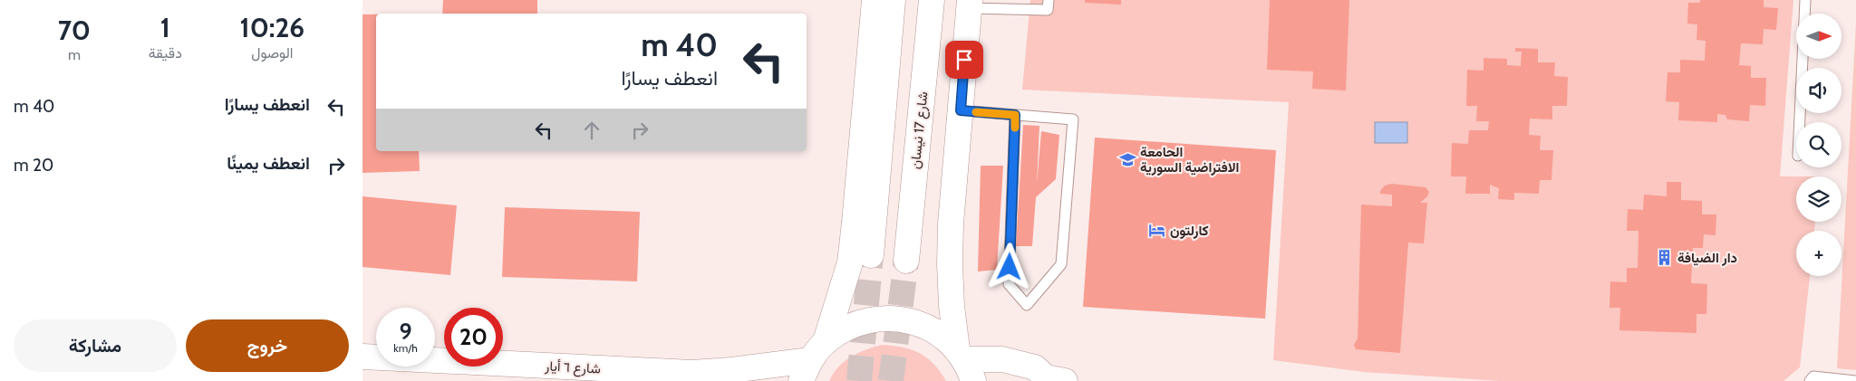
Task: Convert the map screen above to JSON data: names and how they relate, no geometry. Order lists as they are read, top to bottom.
{
  "streets": {
    "main road": ["شارع 17 نيسان", "شارع ٦ أيار"]
  },
  "places": {
    "school or university": ["الحامعة الافتراضية السورية"],
    "hotel": ["كارلتون"],
    "building": ["دار الضيافة"]
  },
  "north": "right",
  "page": {
    "eta": [
      "10:26",
      "الوصول",
      "1",
      "دقيقة",
      "70",
      "m"
    ],
    "map_buttons": "+",
    "turn": ["40 m", "انعطف يسارًا"],
    "list": [
      {
        "name": "انعطف يسارًا",
        "value": "40 m"
      },
      {
        "name": "انعطف يمينًا",
        "value": "20 m"
      }
    ],
    "speed": "9 km/h",
    "limit": "20",
    "buttons": ["خروج", "مشاركة"]
  }
}
